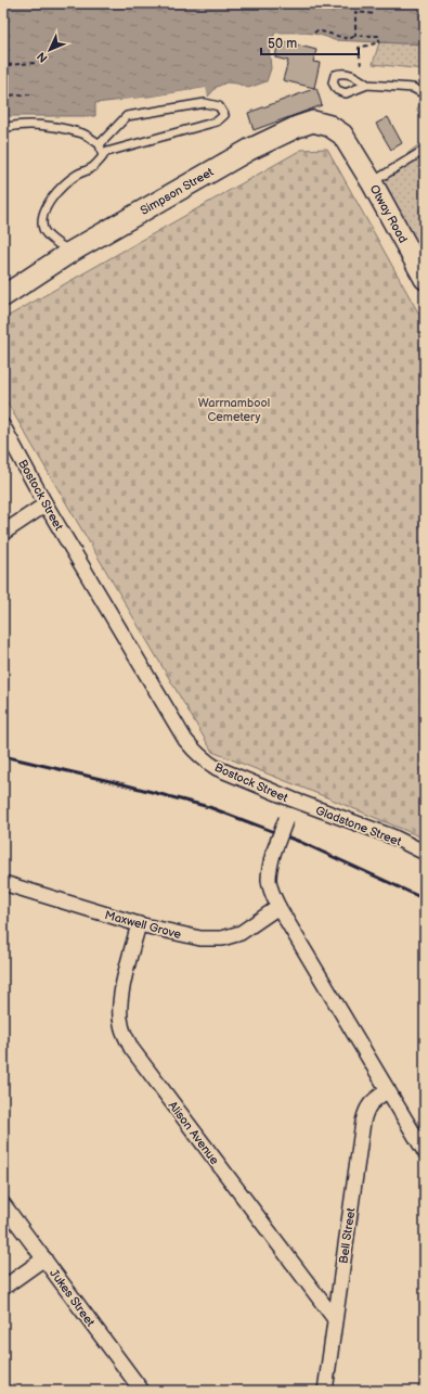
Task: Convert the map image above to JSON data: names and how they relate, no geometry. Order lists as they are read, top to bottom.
{
  "streets": {
    "street": [
      "Simpson Street",
      "Otway Road",
      "Bostock Street",
      "Gladstone Street",
      "Maxwell Grove",
      "Alison Avenue",
      "Bell Street",
      "Jukes Street"
    ]
  },
  "crossings": [
    ["Simpson Street", "Otway Road"],
    ["Bostock Street", "Gladstone Street"],
    ["Bostock Street", "Maxwell Grove"],
    ["Bostock Street", "Bell Street"],
    ["Maxwell Grove", "Alison Avenue"],
    ["Alison Avenue", "Bell Street"]
  ],
  "parks": ["Warrnambool Cemetery"],
  "scale_bar": "50 m",
  "north": "bottom left"
}
